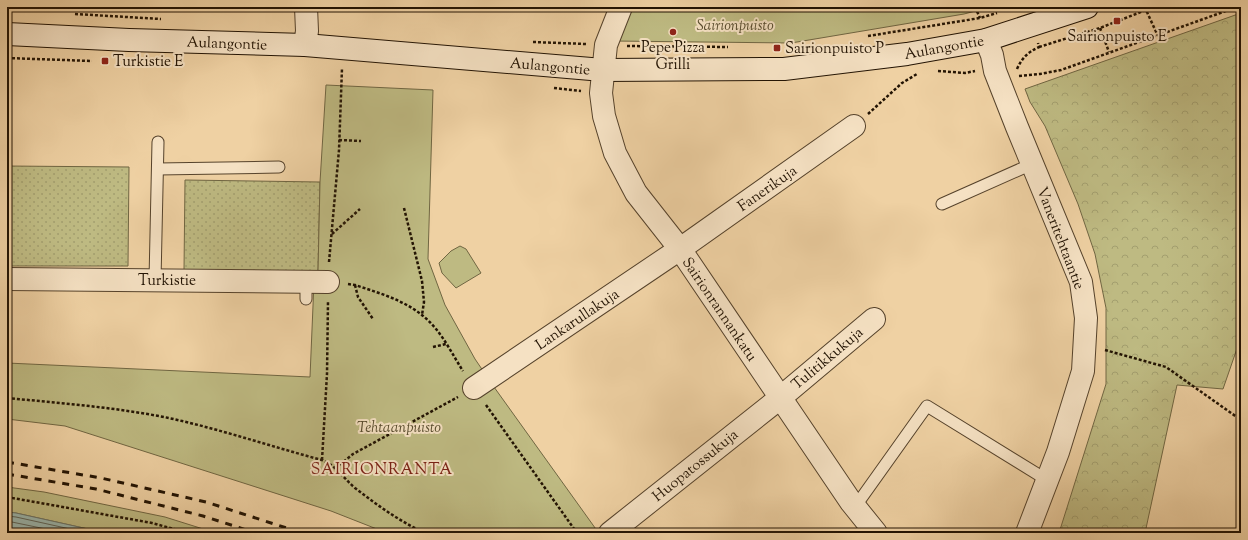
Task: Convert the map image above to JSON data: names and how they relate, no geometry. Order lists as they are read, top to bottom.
{
  "streets": {
    "street": [
      "Aulangontie",
      "Fanerikuja",
      "Vaneritehtaantie",
      "Turkistie",
      "Sairionrannankatu",
      "Lankarullakuja",
      "Tulitikkukuja",
      "Huopatossukuja"
    ]
  },
  "crossings": [
    ["Aulangontie", "Vaneritehtaantie"],
    ["Aulangontie", "Sairionrannankatu"],
    ["Fanerikuja", "Sairionrannankatu"],
    ["Fanerikuja", "Lankarullakuja"],
    ["Sairionrannankatu", "Lankarullakuja"],
    ["Sairionrannankatu", "Tulitikkukuja"],
    ["Sairionrannankatu", "Huopatossukuja"],
    ["Tulitikkukuja", "Huopatossukuja"]
  ],
  "districts": ["SAIRIONRANTA"],
  "parks": ["Sairionpuisto", "Tehtaanpuisto"],
  "places": {
    "transit": ["Sairionpuisto E", "Sairionpuisto P", "Turkistie E"],
    "other": ["Pepe Pizza Grilli"]
  }
}
